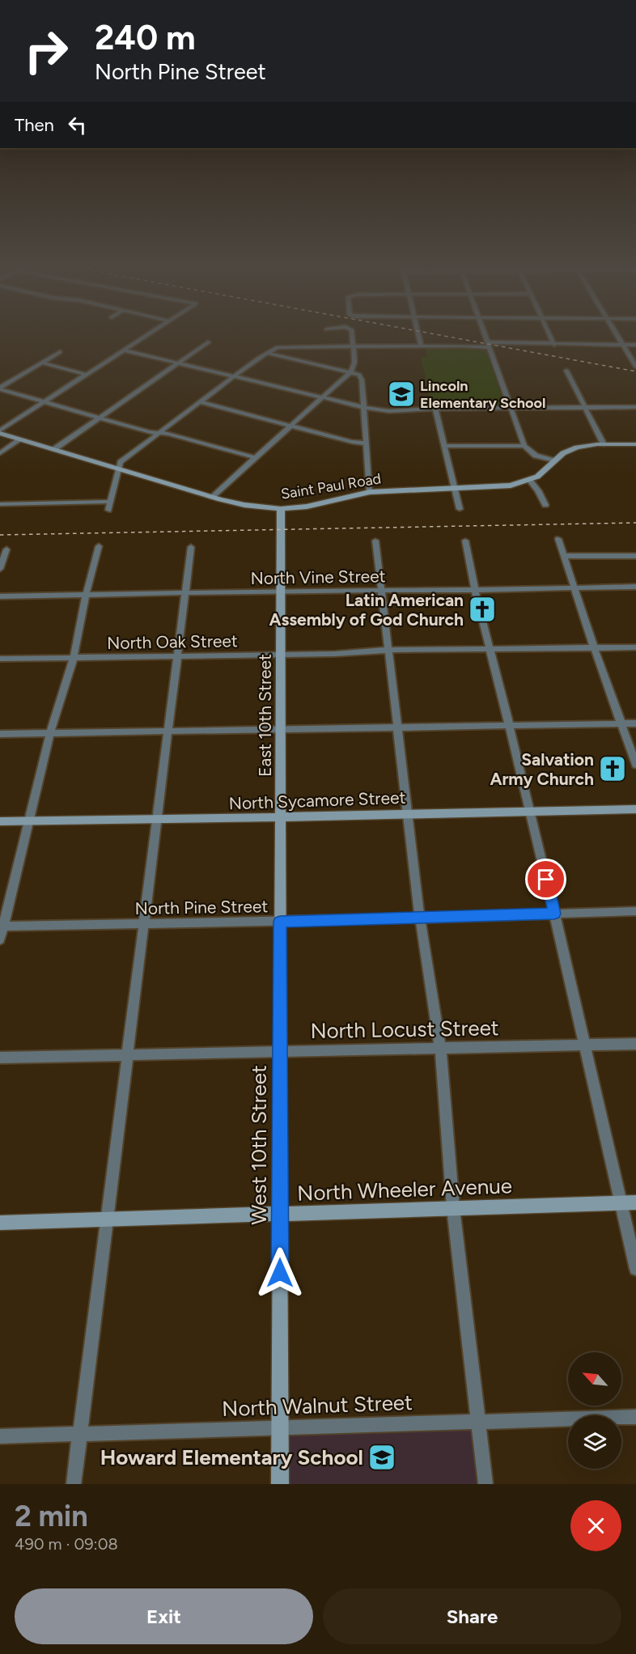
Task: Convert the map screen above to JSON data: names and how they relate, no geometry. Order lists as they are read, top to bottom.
{
  "streets": {
    "main road": [
      "Saint Paul Road",
      "East 10th Street",
      "North Sycamore Street",
      "West 10th Street",
      "North Wheeler Avenue"
    ],
    "street": [
      "North Vine Street",
      "North Oak Street",
      "North Pine Street",
      "North Locust Street",
      "North Walnut Street"
    ]
  },
  "crossings": [
    ["Saint Paul Road", "East 10th Street"],
    ["North Vine Street", "East 10th Street"],
    ["North Oak Street", "East 10th Street"],
    ["East 10th Street", "North Sycamore Street"],
    ["East 10th Street", "North Pine Street"],
    ["East 10th Street", "West 10th Street"],
    ["North Pine Street", "West 10th Street"],
    ["North Locust Street", "West 10th Street"],
    ["West 10th Street", "North Wheeler Avenue"],
    ["West 10th Street", "North Walnut Street"]
  ],
  "places": {
    "school or university": ["Lincoln Elementary School", "Howard Elementary School"],
    "church": ["Latin American Assembly of God Church", "Salvation Army Church"]
  },
  "north": "top left",
  "page": {
    "turn": ["240 m", "North Pine Street"],
    "then": "Then",
    "heading": ["2 min", "490 m · 09:08"],
    "buttons": ["Exit", "Share"]
  }
}
